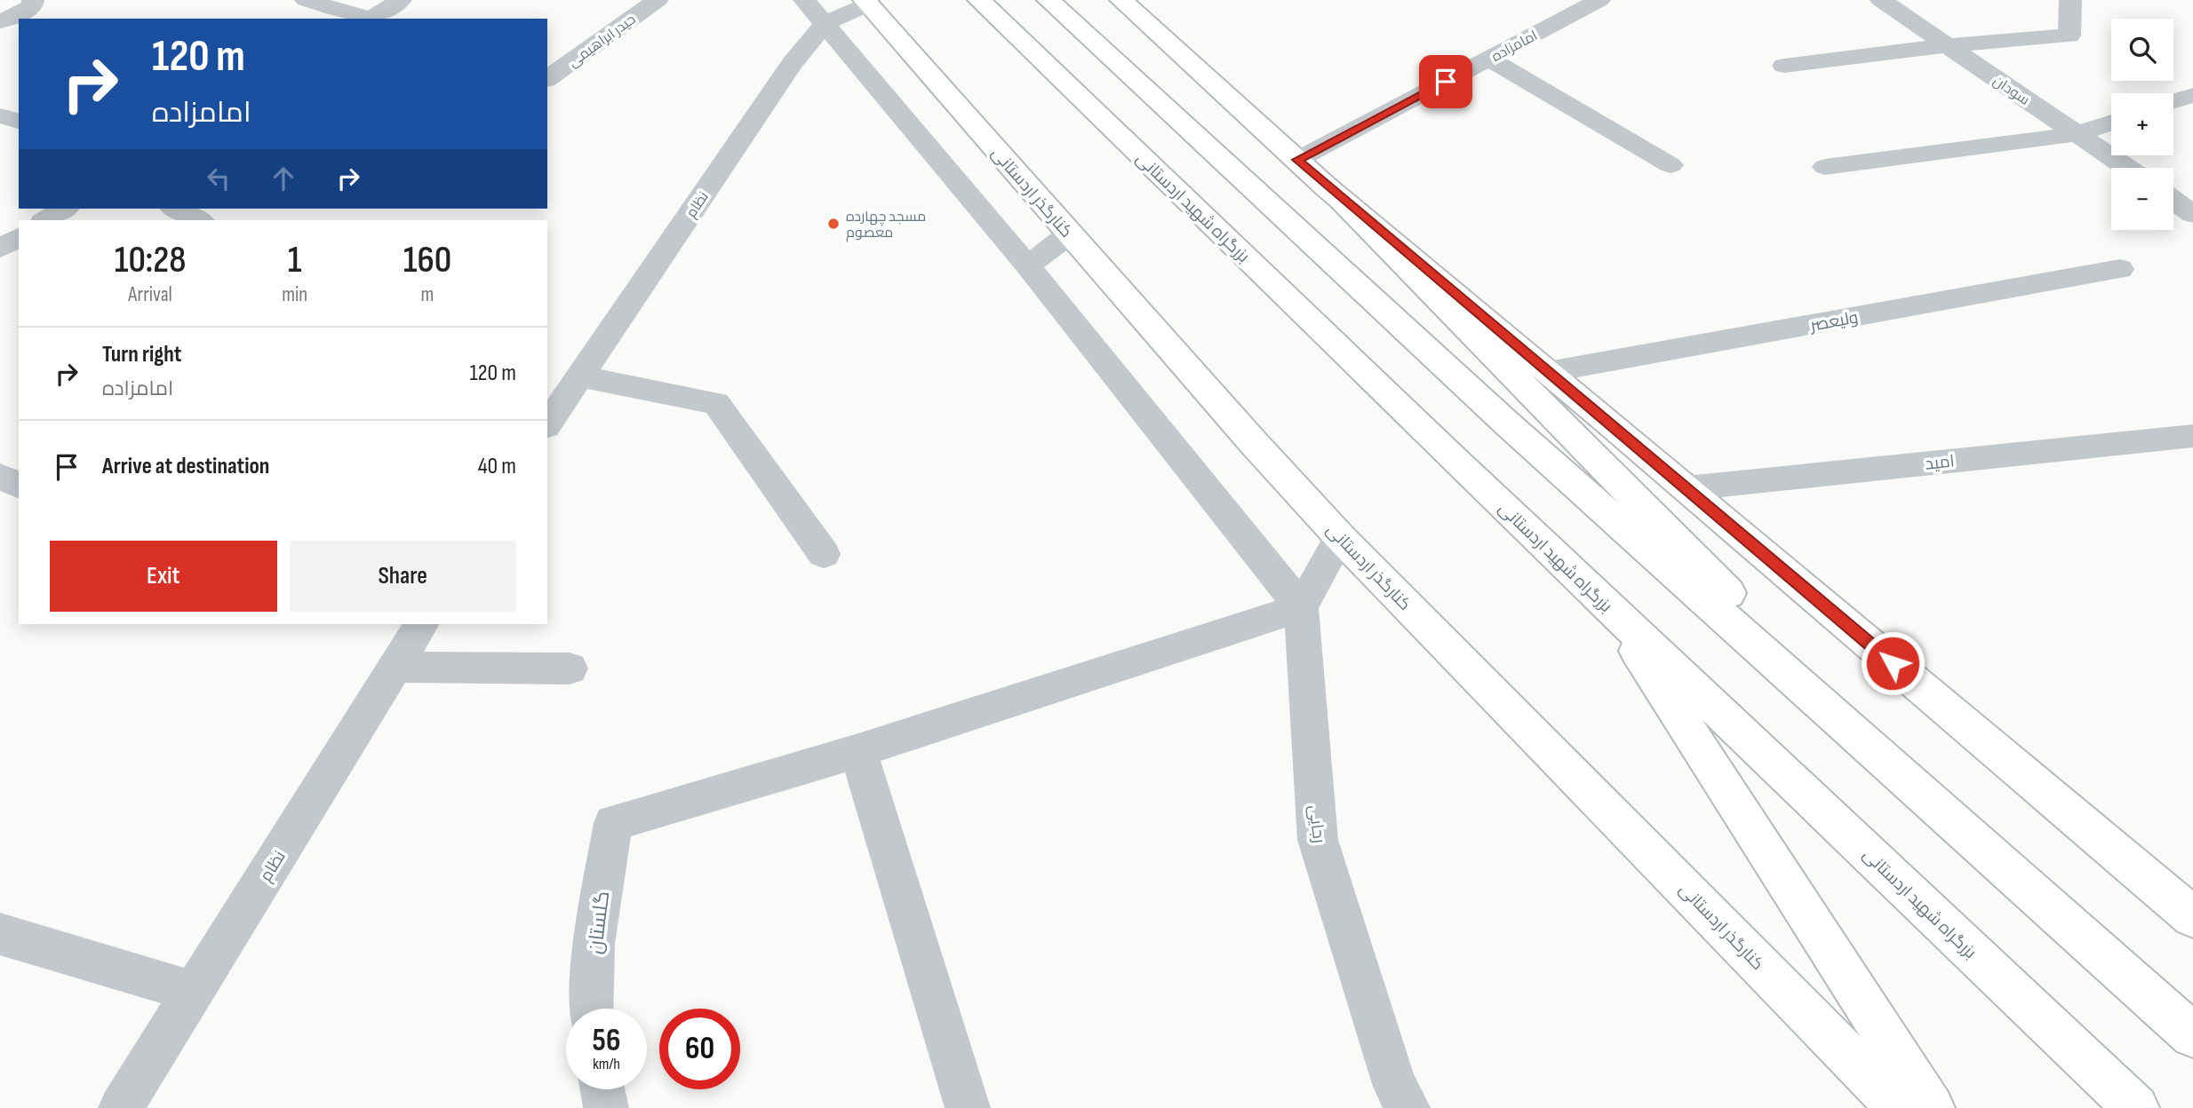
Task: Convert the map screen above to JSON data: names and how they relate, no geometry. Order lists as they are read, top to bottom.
{
  "streets": {
    "main road": ["کنارگذر اردستانی", "بزرگراه شهید اردستانی"],
    "street": [
      "حیدر ابراهیمی",
      "امامزاده",
      "سودان",
      "نظام",
      "ولیعصر",
      "امید",
      "رجایی",
      "گلستان"
    ]
  },
  "crossings": [
    ["کنارگذر اردستانی", "نظام"]
  ],
  "places": ["مسجد چهارده معصوم"],
  "page": {
    "map_buttons": ["+", "−"],
    "turn": ["120 m", "امامزاده"],
    "eta": [
      "10:28",
      "Arrival",
      "1",
      "min",
      "160",
      "m"
    ],
    "list": [
      {
        "name": "Turn right",
        "note": "امامزاده",
        "value": "120 m"
      },
      {
        "name": "Arrive at destination",
        "value": "40 m"
      }
    ],
    "buttons": ["Exit", "Share"],
    "speed": "56 km/h",
    "limit": "60"
  }
}
